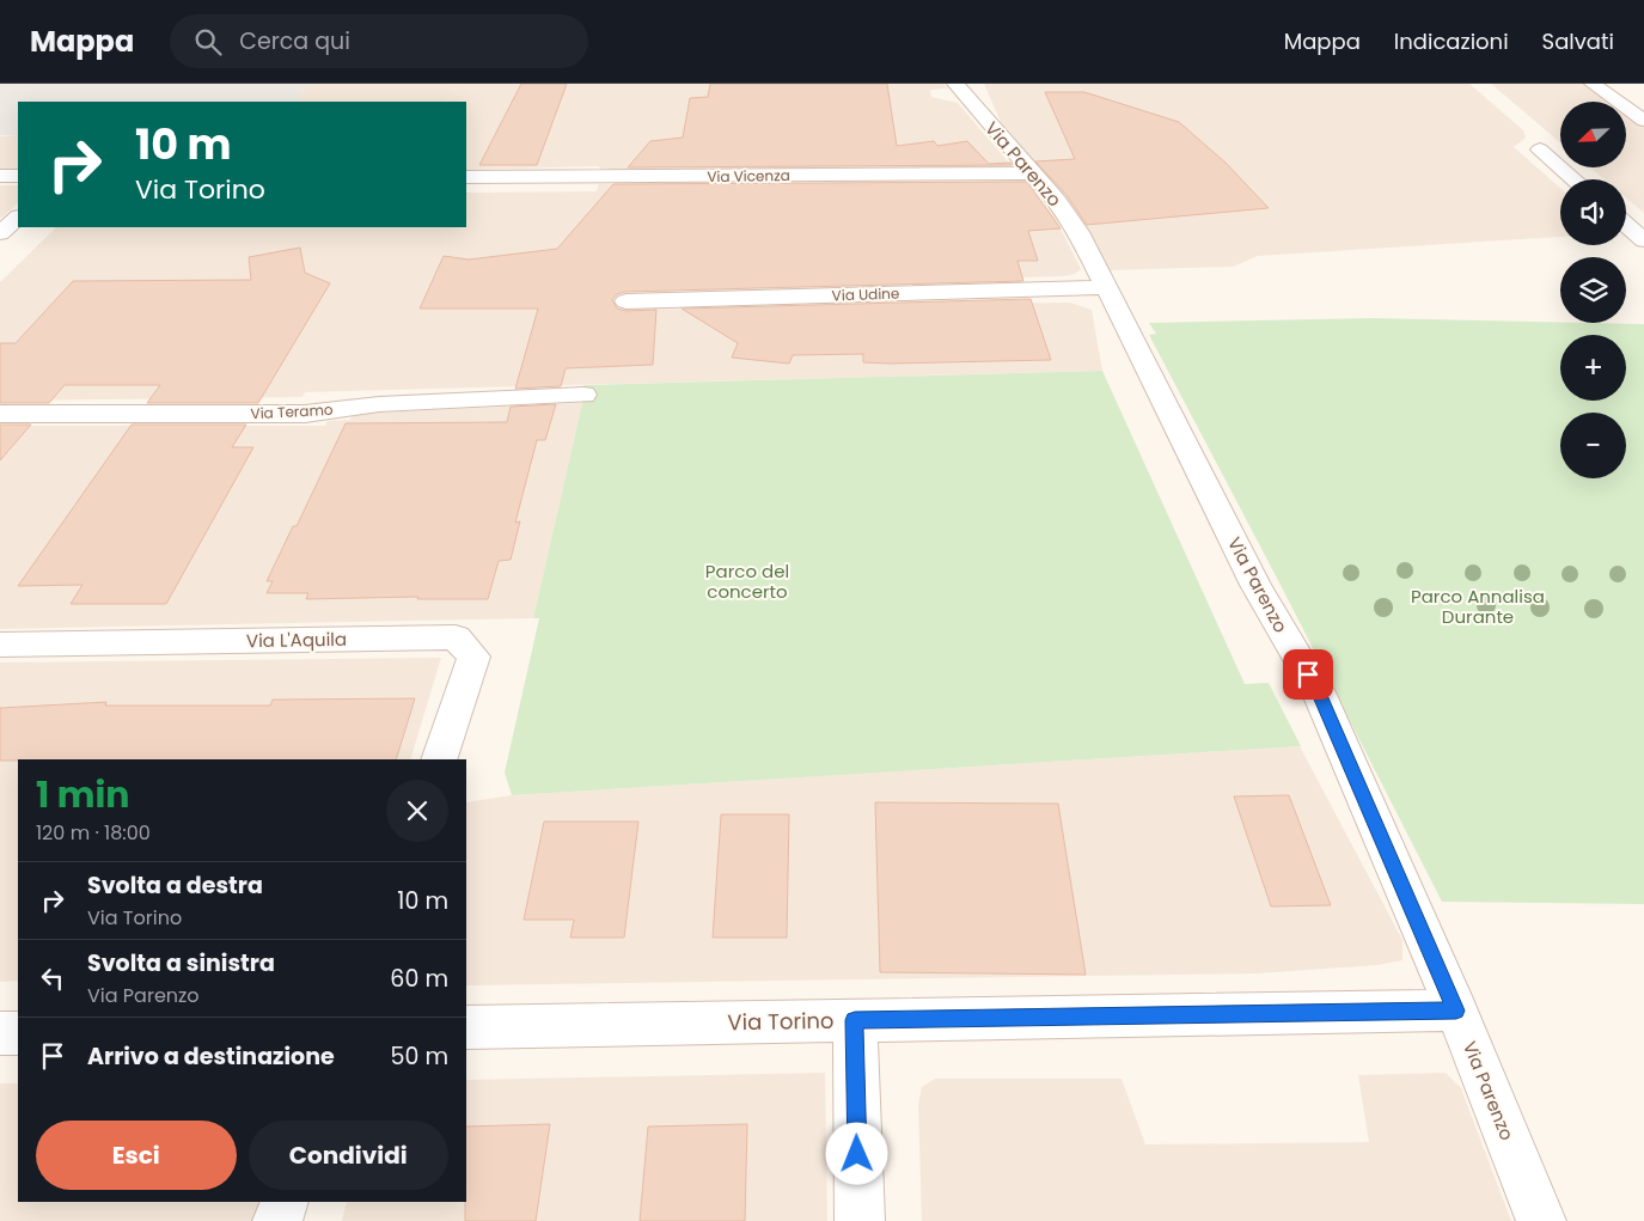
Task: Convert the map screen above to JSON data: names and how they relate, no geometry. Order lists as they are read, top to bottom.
{
  "streets": {
    "street": [
      "Via Parenzo",
      "Via Vicenza",
      "Via Udine",
      "Via Teramo",
      "Via L'Aquila",
      "Via Torino"
    ]
  },
  "crossings": [
    ["Via Parenzo", "Via Vicenza"],
    ["Via Parenzo", "Via Udine"],
    ["Via Parenzo", "Via Torino"]
  ],
  "parks": ["Parco del concerto", "Parco Annalisa Durante"],
  "north": "bottom left",
  "page": {
    "header": "Mappa",
    "search": "Cerca qui",
    "nav": ["Mappa", "Indicazioni", "Salvati"],
    "map_buttons": ["+", "−"],
    "turn": ["10 m", "Via Torino"],
    "heading": ["1 min", "120 m · 18:00"],
    "list": [
      {
        "name": "Svolta a destra",
        "note": "Via Torino",
        "value": "10 m"
      },
      {
        "name": "Svolta a sinistra",
        "note": "Via Parenzo",
        "value": "60 m"
      },
      {
        "name": "Arrivo a destinazione",
        "value": "50 m"
      }
    ],
    "buttons": ["Esci", "Condividi"]
  }
}
